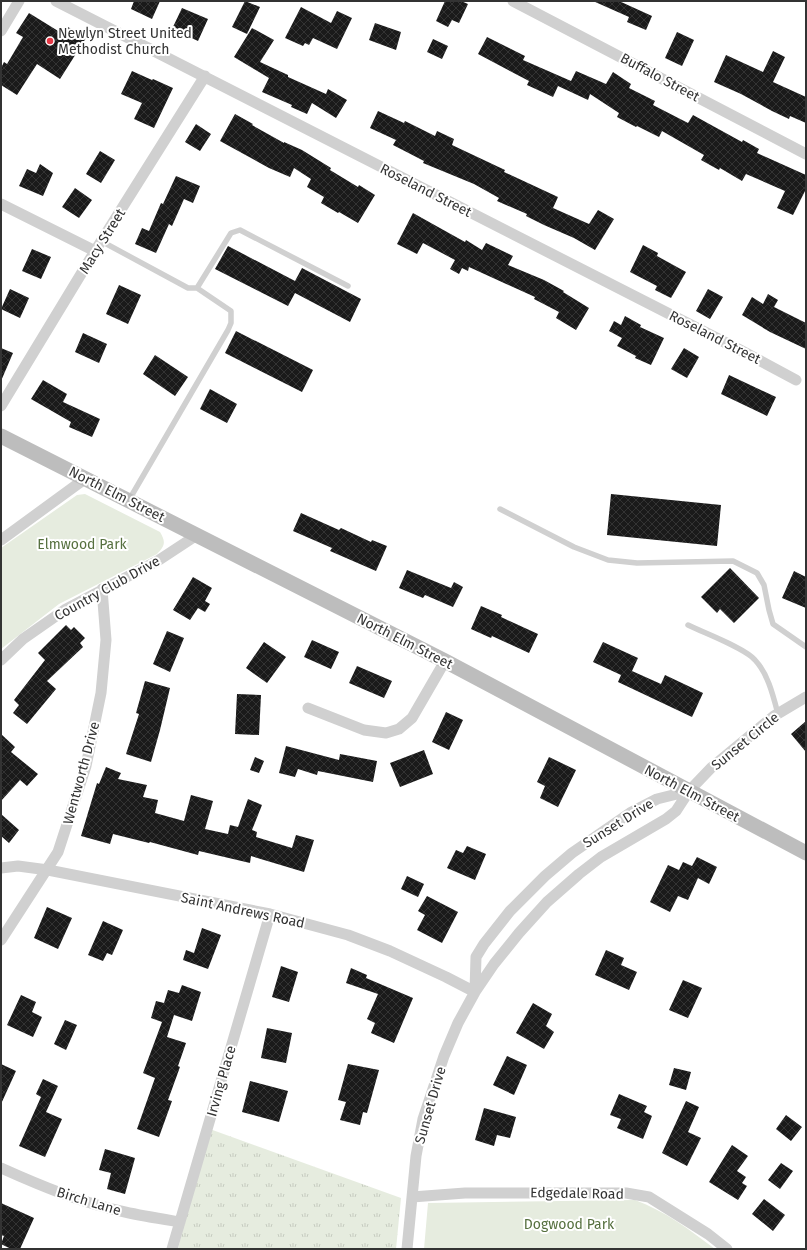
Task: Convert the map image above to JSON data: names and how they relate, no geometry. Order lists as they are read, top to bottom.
{
  "streets": {
    "main road": ["North Elm Street"],
    "street": [
      "Buffalo Street",
      "Roseland Street",
      "Macy Street",
      "Country Club Drive",
      "Sunset Circle",
      "Wentworth Drive",
      "Sunset Drive",
      "Saint Andrews Road",
      "Irving Place",
      "Edgedale Road",
      "Birch Lane"
    ]
  },
  "crossings": [
    ["Roseland Street", "Macy Street"],
    ["North Elm Street", "Country Club Drive"],
    ["North Elm Street", "Sunset Circle"],
    ["North Elm Street", "Sunset Drive"],
    ["Country Club Drive", "Wentworth Drive"],
    ["Sunset Circle", "Sunset Drive"],
    ["Wentworth Drive", "Saint Andrews Road"],
    ["Sunset Drive", "Saint Andrews Road"],
    ["Sunset Drive", "Edgedale Road"],
    ["Saint Andrews Road", "Irving Place"],
    ["Irving Place", "Birch Lane"]
  ],
  "parks": ["Elmwood Park", "Dogwood Park"],
  "places": ["Newlyn Street United Methodist Church"]
}
